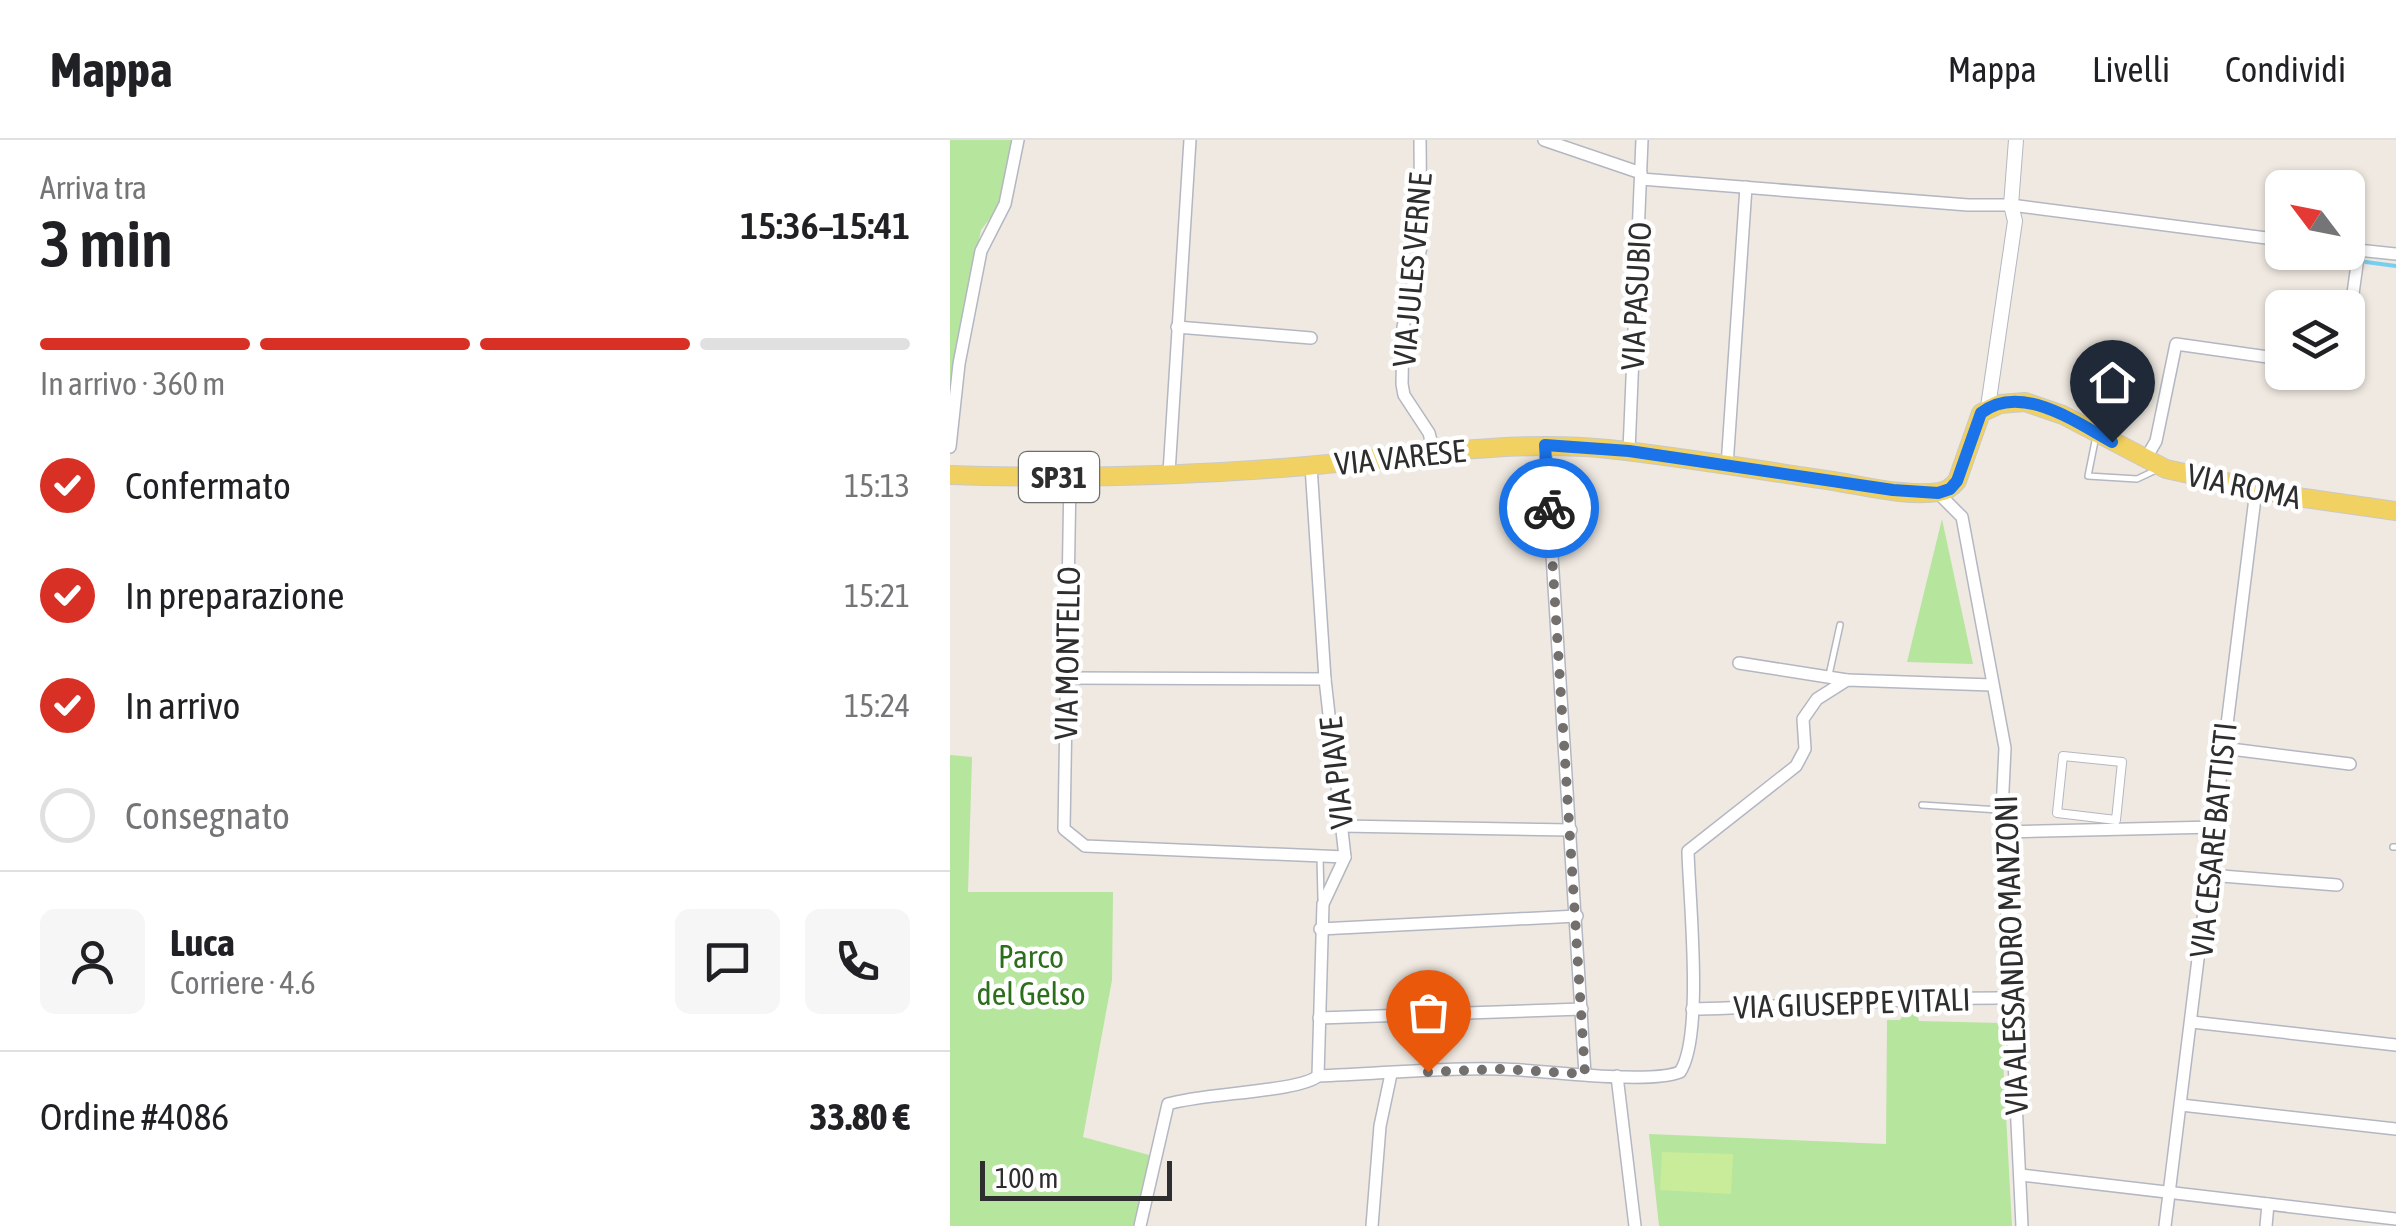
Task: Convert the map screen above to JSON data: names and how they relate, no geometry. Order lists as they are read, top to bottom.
{
  "streets": {
    "main road": ["VIA VARESE", "SP31", "VIA ROMA"],
    "street": [
      "VIA JULES VERNE",
      "VIA PASUBIO",
      "VIA MONTELLO",
      "VIA PIAVE",
      "VIA CESARE BATTISTI",
      "VIA ALESSANDRO MANZONI",
      "VIA GIUSEPPE VITALI"
    ]
  },
  "crossings": [
    ["VIA JULES VERNE", "VIA VARESE"],
    ["VIA PASUBIO", "VIA VARESE"],
    ["VIA VARESE", "VIA MONTELLO"],
    ["VIA VARESE", "VIA PIAVE"],
    ["VIA VARESE", "VIA ALESSANDRO MANZONI"],
    ["VIA ROMA", "VIA CESARE BATTISTI"],
    ["VIA ALESSANDRO MANZONI", "VIA GIUSEPPE VITALI"]
  ],
  "parks": ["Parco del Gelso"],
  "scale_bar": "100 m",
  "north": "top left",
  "page": {
    "header": "Mappa",
    "nav": ["Mappa", "Livelli", "Condividi"],
    "heading": ["3 min", "Arriva tra", "15:36–15:41"],
    "panel": [
      "Luca",
      "Corriere · 4.6",
      "Ordine #4086",
      "33.80 €"
    ],
    "bar": "In arrivo · 360 m",
    "list": [
      ["Confermato", "15:13"],
      ["In preparazione", "15:21"],
      ["In arrivo", "15:24"],
      "Consegnato"
    ],
    "scale": "100 m"
  }
}
